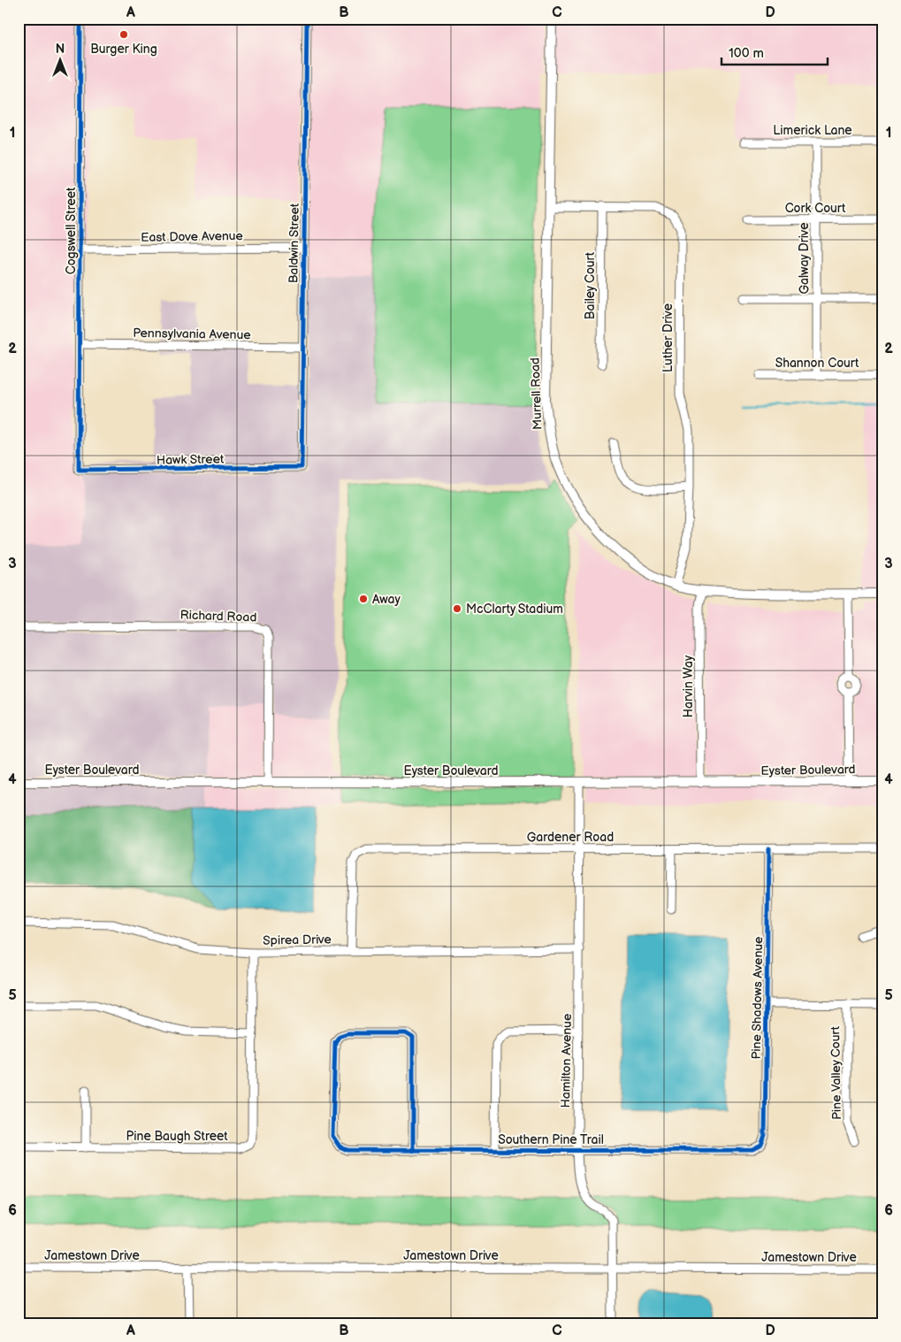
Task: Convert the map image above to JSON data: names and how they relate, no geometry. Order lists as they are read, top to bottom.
{
  "streets": {
    "street": [
      "Limerick Lane",
      "Cork Court",
      "Cogswell Street",
      "East Dove Avenue",
      "Baldwin Street",
      "Galway Drive",
      "Bailey Court",
      "Pennsylvania Avenue",
      "Luther Drive",
      "Shannon Court",
      "Murrell Road",
      "Hawk Street",
      "Richard Road",
      "Harvin Way",
      "Eyster Boulevard",
      "Gardener Road",
      "Spirea Drive",
      "Pine Shadows Avenue",
      "Hamilton Avenue",
      "Pine Valley Court",
      "Pine Baugh Street",
      "Southern Pine Trail",
      "Jamestown Drive"
    ]
  },
  "crossings": [
    ["Limerick Lane", "Galway Drive"],
    ["Cork Court", "Galway Drive"],
    ["Cogswell Street", "East Dove Avenue"],
    ["Cogswell Street", "Pennsylvania Avenue"],
    ["Cogswell Street", "Hawk Street"],
    ["East Dove Avenue", "Baldwin Street"],
    ["Baldwin Street", "Pennsylvania Avenue"],
    ["Baldwin Street", "Hawk Street"],
    ["Galway Drive", "Shannon Court"],
    ["Bailey Court", "Luther Drive"],
    ["Luther Drive", "Murrell Road"],
    ["Murrell Road", "Harvin Way"],
    ["Richard Road", "Eyster Boulevard"],
    ["Harvin Way", "Eyster Boulevard"],
    ["Eyster Boulevard", "Hamilton Avenue"],
    ["Gardener Road", "Spirea Drive"],
    ["Gardener Road", "Pine Shadows Avenue"],
    ["Gardener Road", "Hamilton Avenue"],
    ["Spirea Drive", "Hamilton Avenue"],
    ["Spirea Drive", "Pine Baugh Street"],
    ["Pine Shadows Avenue", "Southern Pine Trail"],
    ["Hamilton Avenue", "Southern Pine Trail"],
    ["Hamilton Avenue", "Jamestown Drive"]
  ],
  "places": ["Burger King", "Away", "McClarty Stadium"],
  "scale_bar": "100 m",
  "north": "top",
  "grid": {
    "columns": [
      "A",
      "B",
      "C",
      "D"
    ],
    "rows": [
      "1",
      "2",
      "3",
      "4",
      "5",
      "6"
    ]
  }
}
